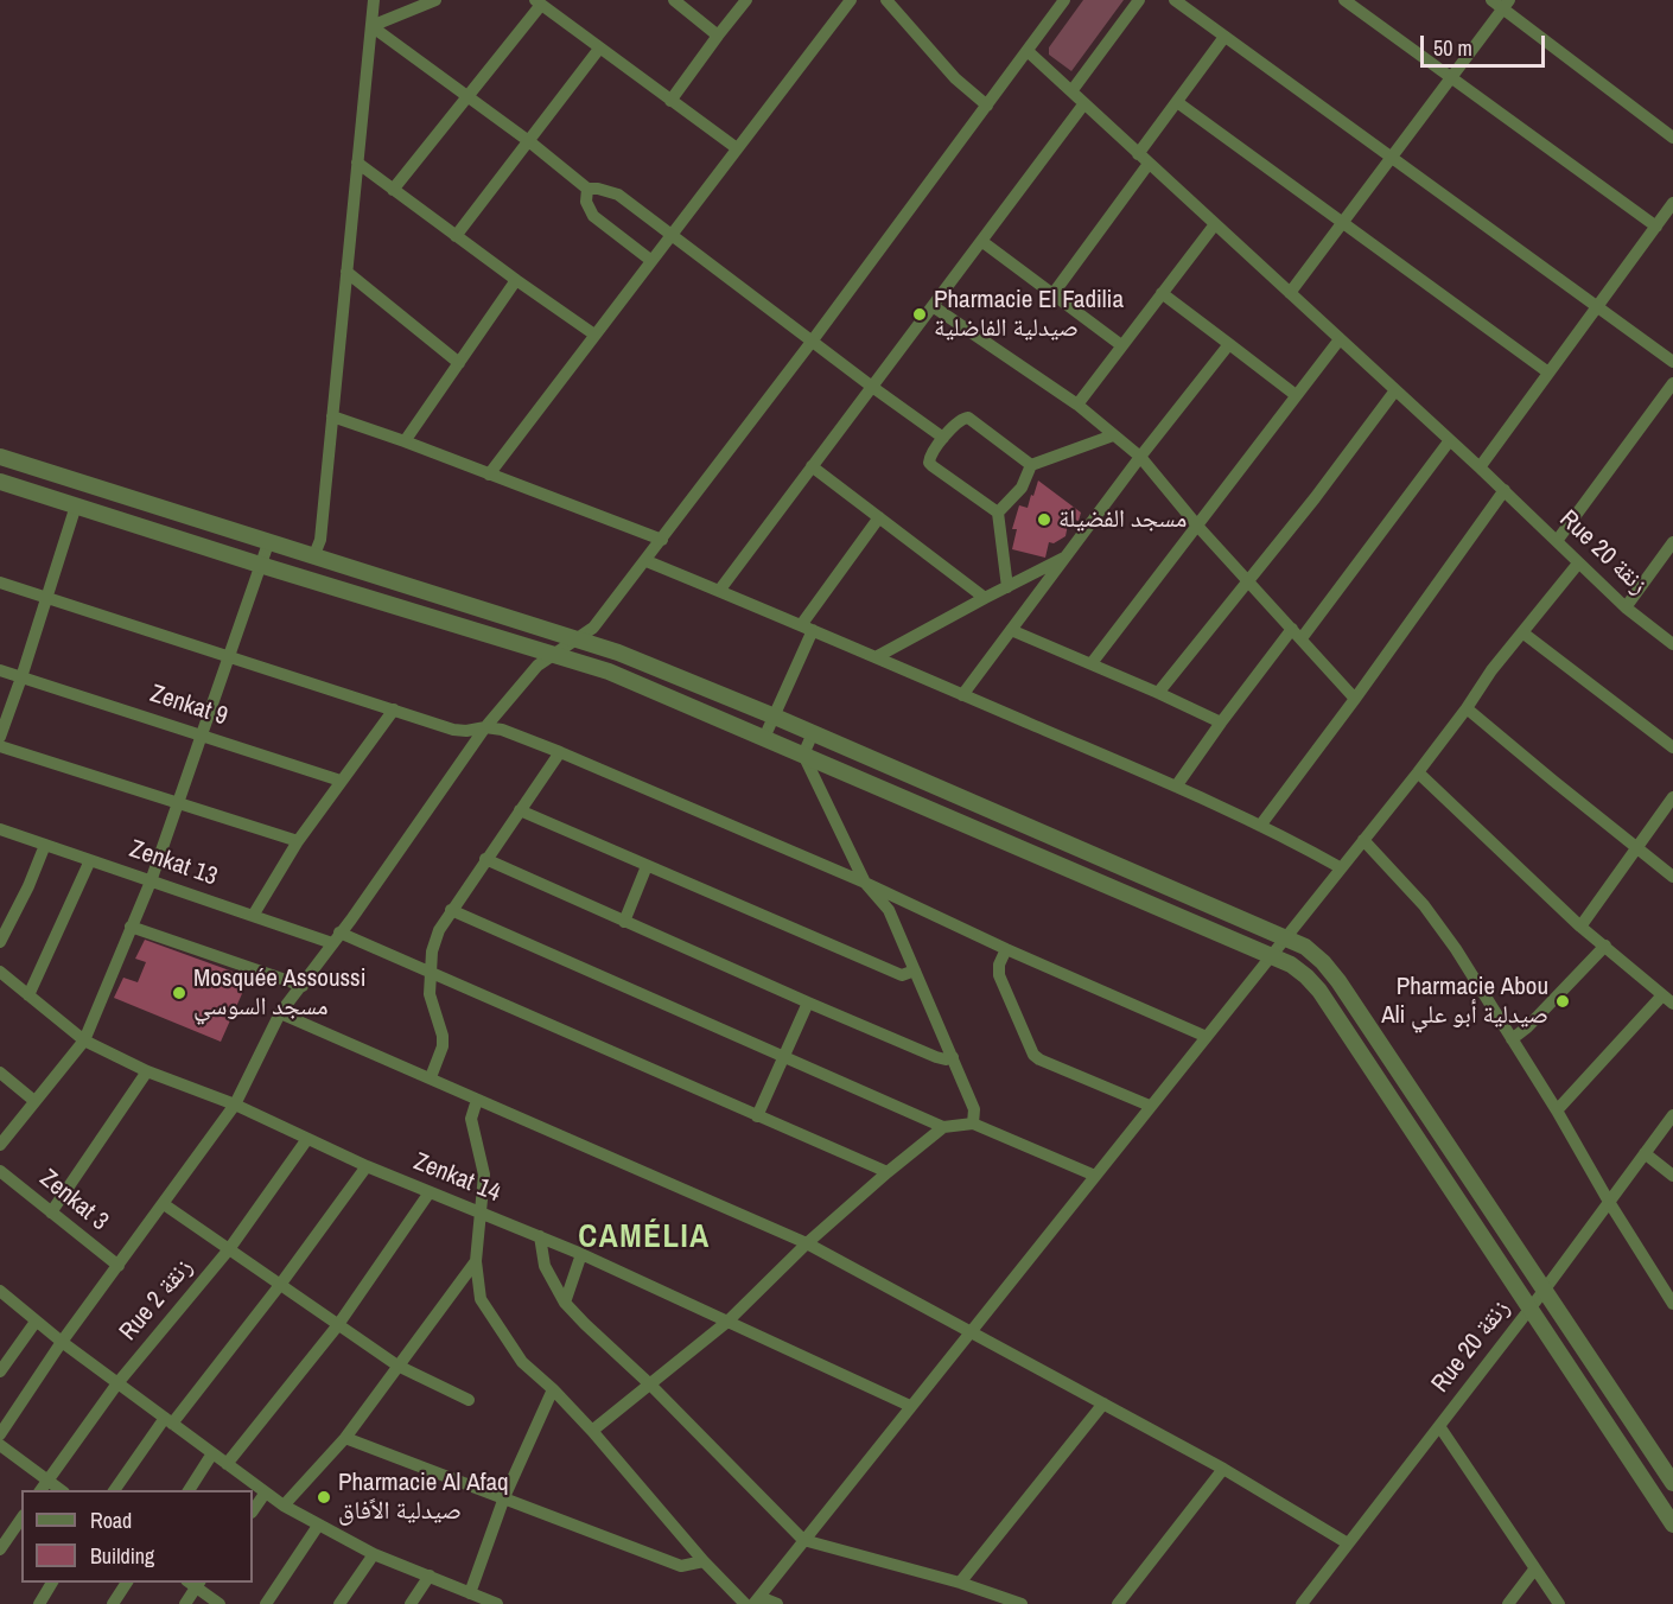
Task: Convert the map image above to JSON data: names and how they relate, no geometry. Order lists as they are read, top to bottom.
{
  "streets": {
    "street": [
      "Rue 20 زنقة",
      "Zenkat 9",
      "Zenkat 13",
      "Zenkat 14",
      "Zenkat 3",
      "Rue 2 زنقة"
    ]
  },
  "crossings": [
    ["Zenkat 14", "Rue 2 زنقة"]
  ],
  "districts": ["CAMÉLIA"],
  "places": [
    "Pharmacie El Fadilia صيدلية الفاضلية",
    "مسجد الفضيلة",
    "Mosquée Assoussi مسجد السوسي",
    "Pharmacie Abou Ali صيدلية أبو علي",
    "Pharmacie Al Afaq صيدلية الاًفاق"
  ],
  "legend": ["Road", "Building"],
  "scale_bar": "50 m"
}
